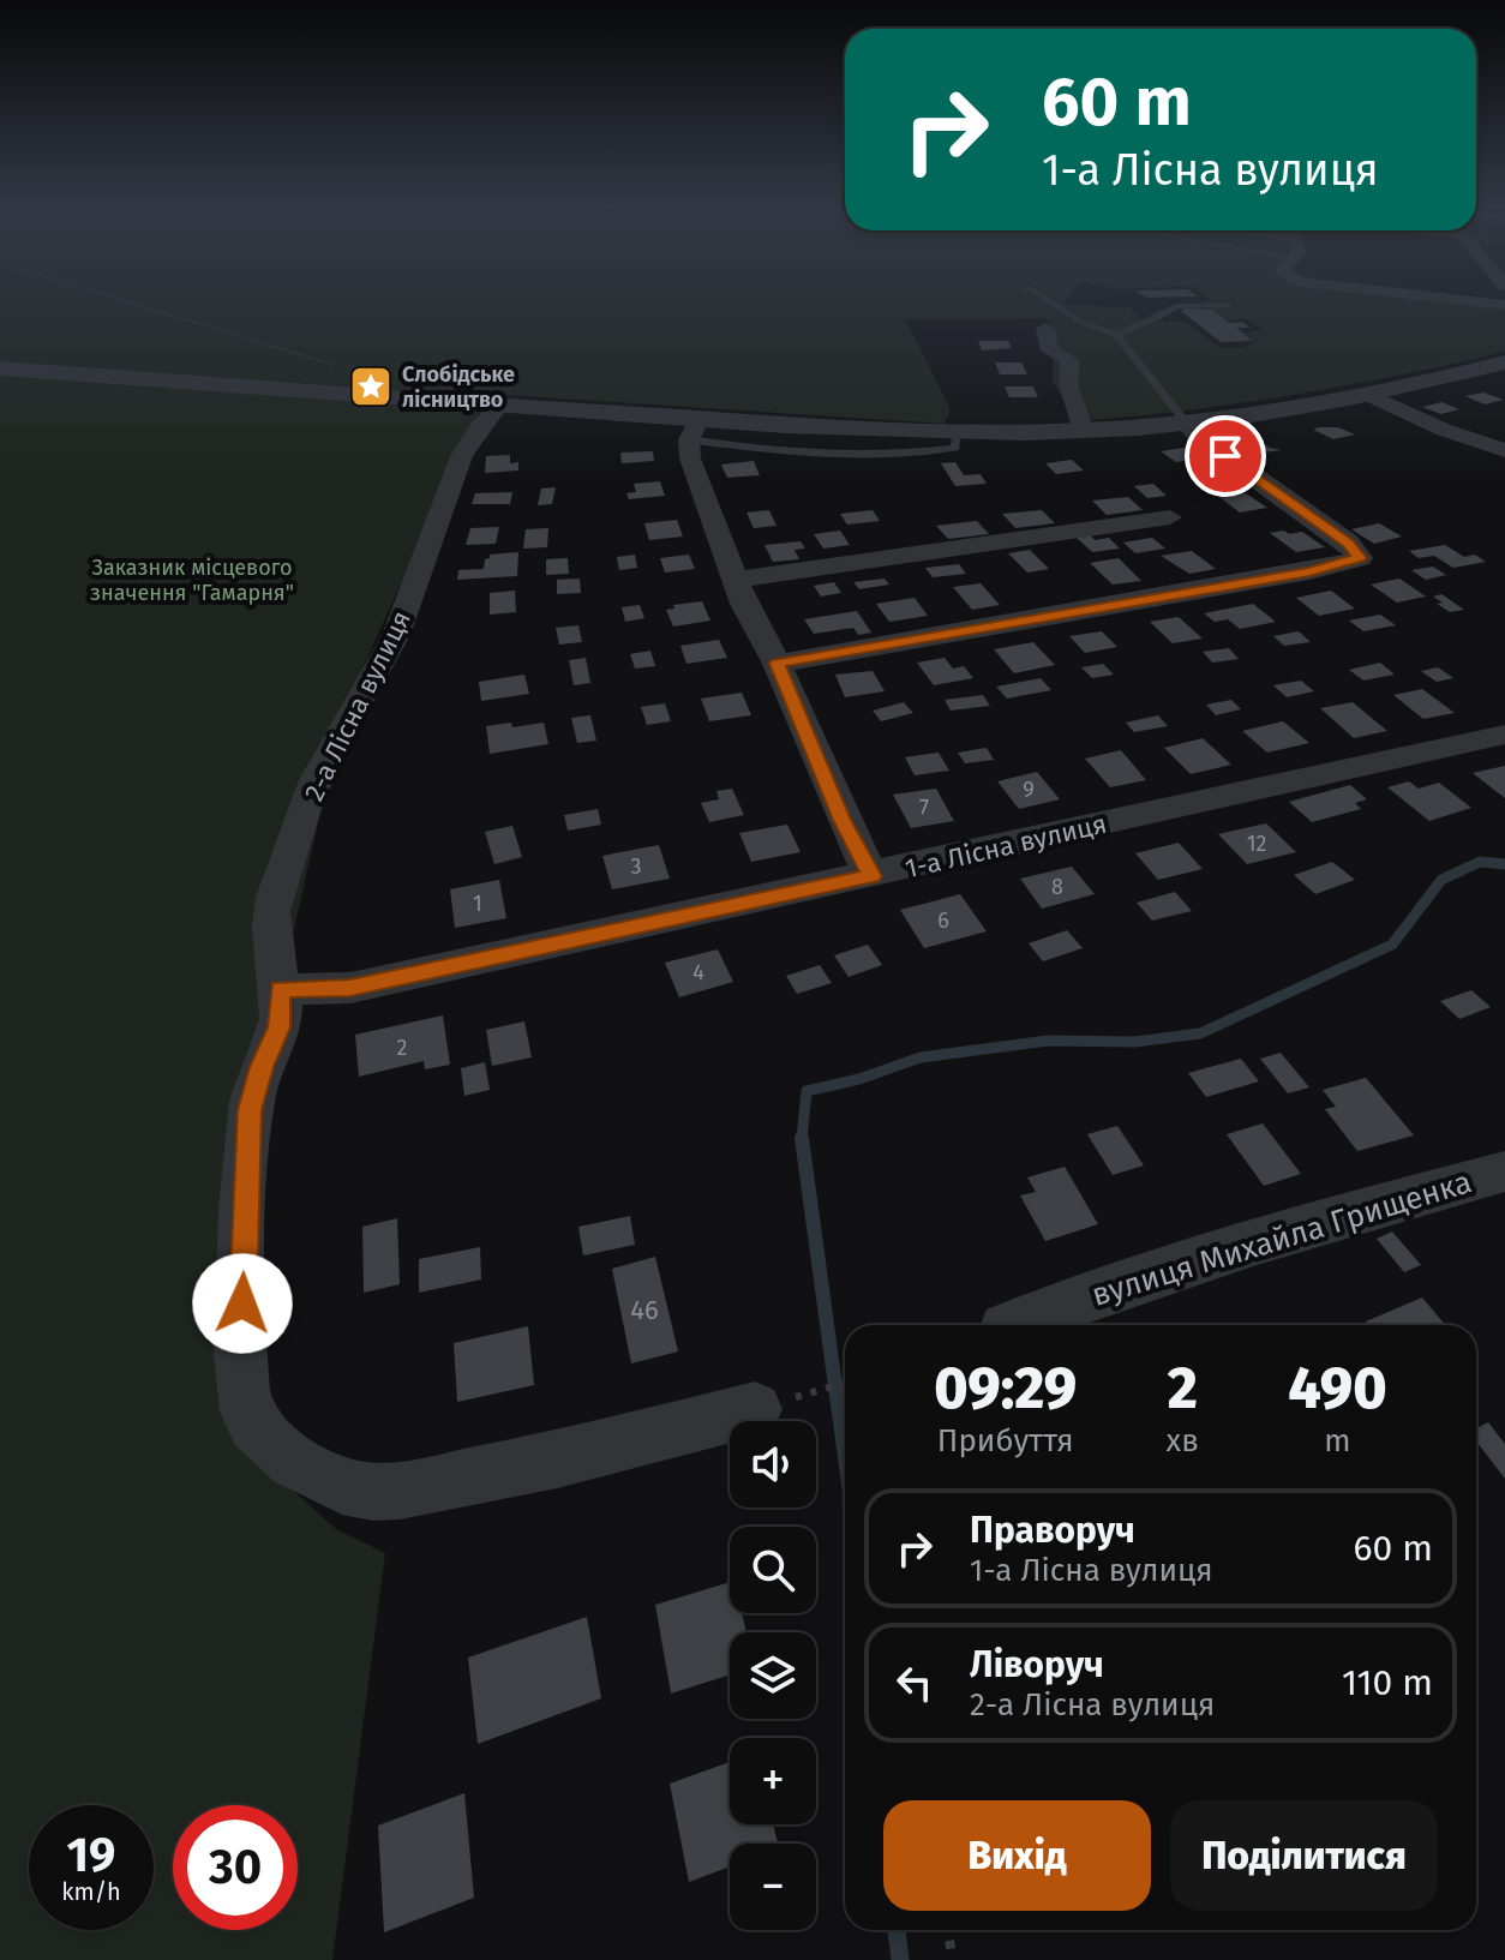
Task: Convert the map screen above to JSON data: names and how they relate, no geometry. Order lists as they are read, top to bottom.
{
  "streets": {
    "street": ["2-а Лісна вулиця", "1-а Лісна вулиця", "вулиця Михайла Грищенка"]
  },
  "crossings": [
    ["2-а Лісна вулиця", "1-а Лісна вулиця"]
  ],
  "parks": ["Заказник місцевого значення \"Гамарня\""],
  "places": {
    "place": ["Слобідське лісництво"]
  },
  "house_numbers": [
    "9",
    "7",
    "12",
    "3",
    "8",
    "1",
    "6",
    "4",
    "2",
    "46"
  ],
  "page": {
    "turn": ["60 m", "1-а Лісна вулиця"],
    "eta": [
      "09:29",
      "Прибуття",
      "2",
      "хв",
      "490",
      "m"
    ],
    "map_buttons": ["+", "−"],
    "list": [
      {
        "name": "Праворуч",
        "note": "1-а Лісна вулиця",
        "value": "60 m"
      },
      {
        "name": "Ліворуч",
        "note": "2-а Лісна вулиця",
        "value": "110 m"
      }
    ],
    "buttons": ["Вихід", "Поділитися"],
    "speed": "19 km/h",
    "limit": "30"
  }
}
